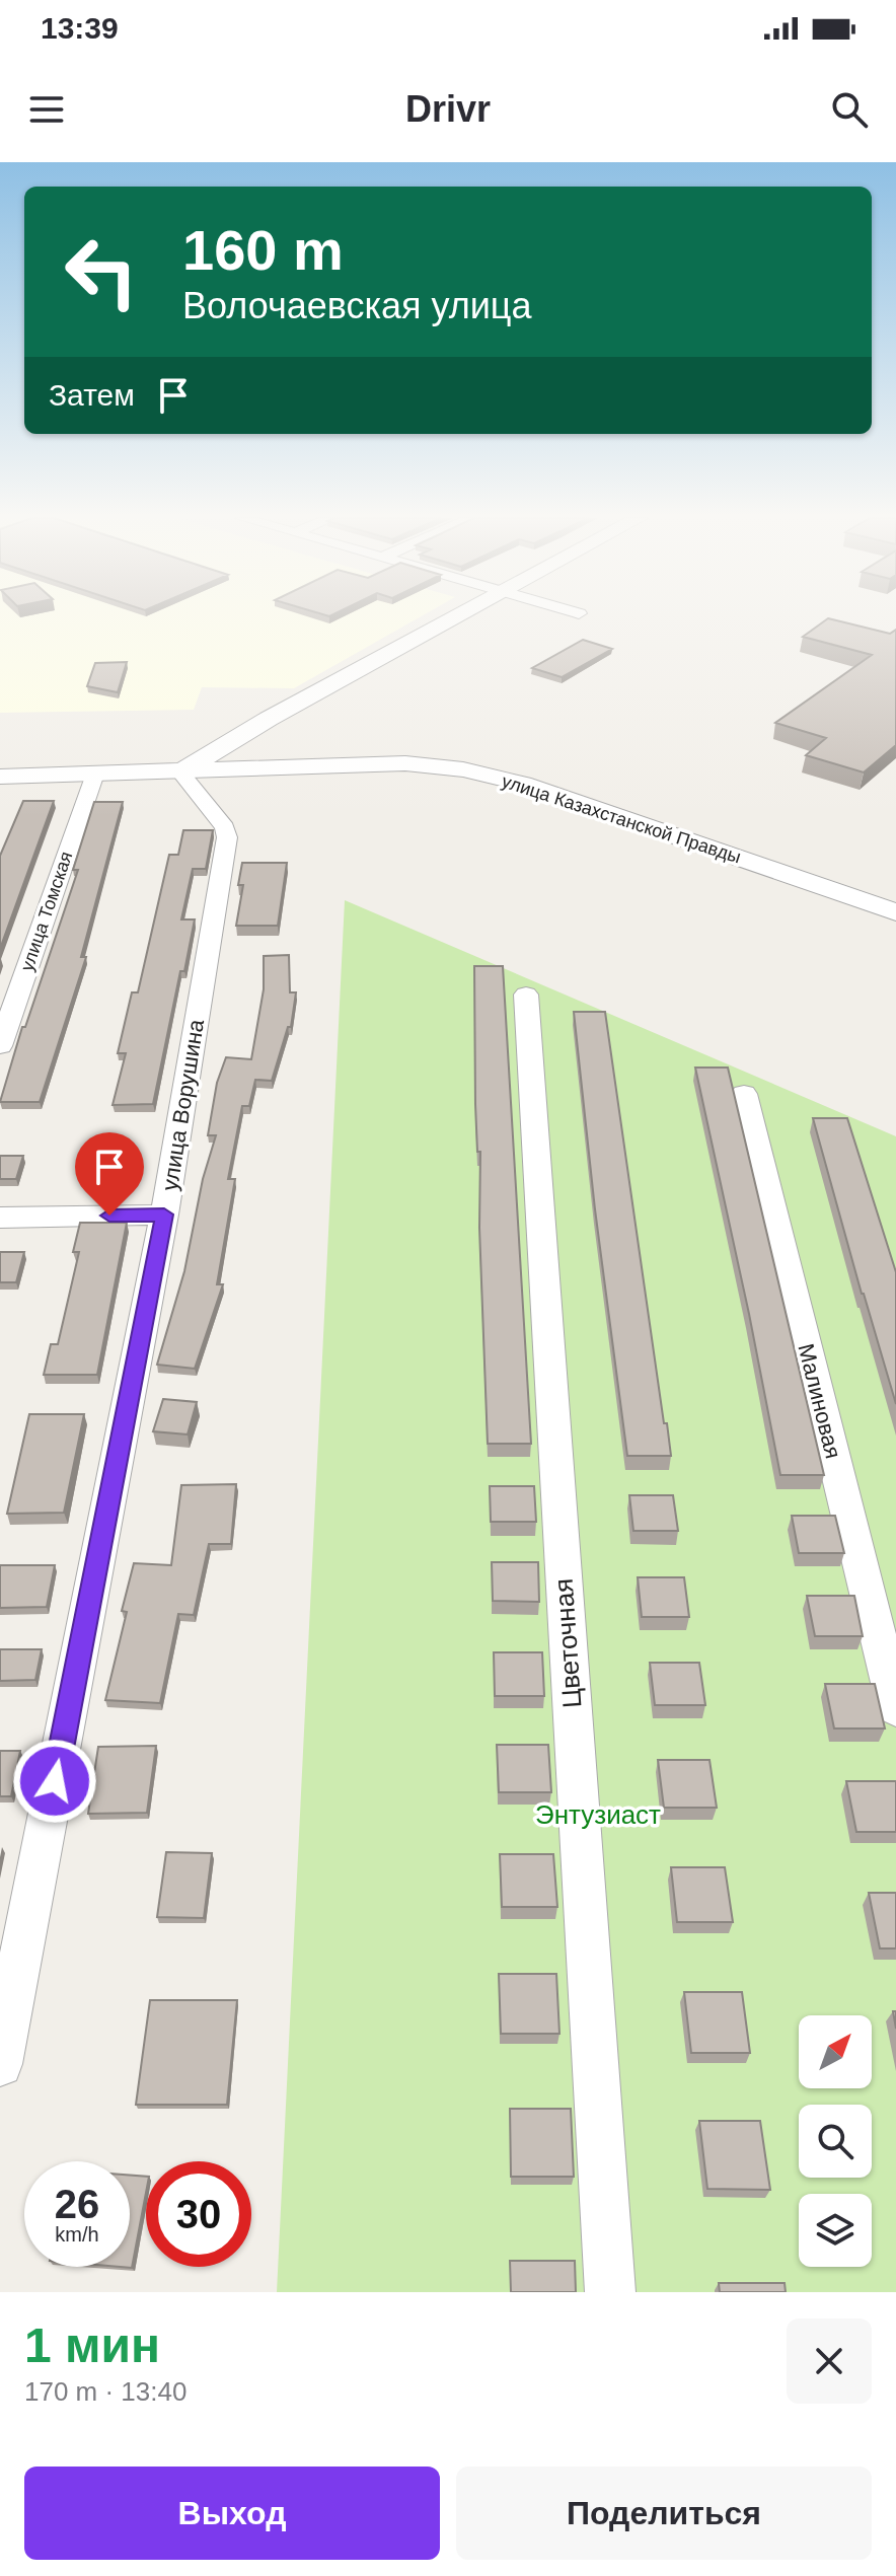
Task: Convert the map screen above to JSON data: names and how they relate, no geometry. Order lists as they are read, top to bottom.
{
  "streets": {
    "street": [
      "улица Казахстанской Правды",
      "улица Томская",
      "улица Ворушина",
      "Малиновая",
      "Цветочная"
    ]
  },
  "crossings": [
    ["улица Казахстанской Правды", "улица Томская"],
    ["улица Казахстанской Правды", "улица Ворушина"]
  ],
  "parks": ["Энтузиаст"],
  "north": "top right",
  "page": {
    "status": "13:39",
    "header": "Drivr",
    "turn": ["160 m", "Волочаевская улица"],
    "then": "Затем",
    "speed": "26 km/h",
    "limit": "30",
    "heading": ["1 мин", "170 m · 13:40"],
    "buttons": ["Выход", "Поделиться"]
  }
}
